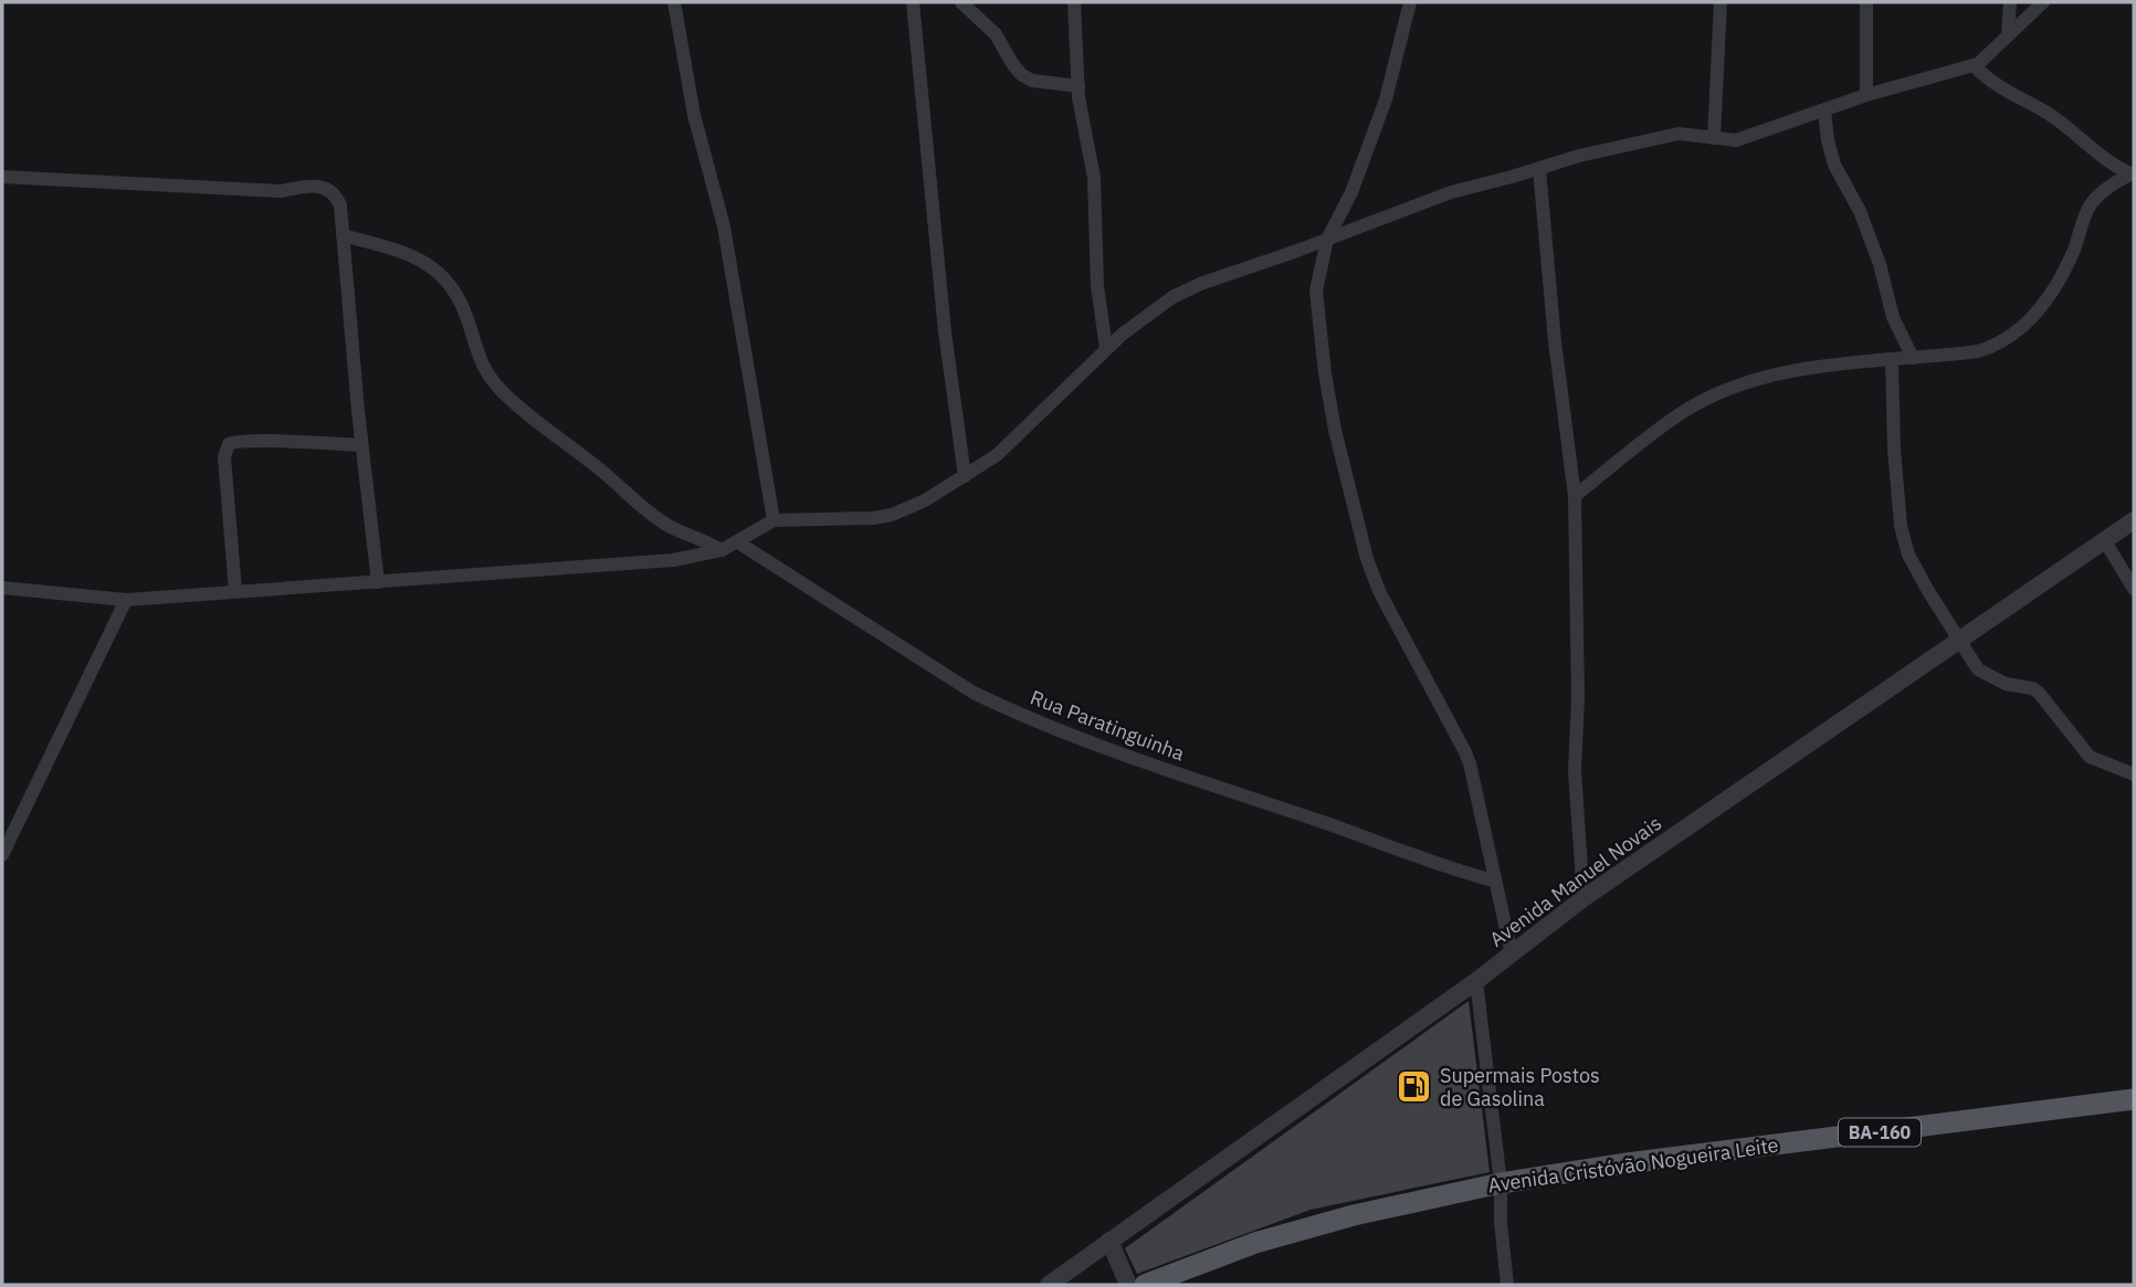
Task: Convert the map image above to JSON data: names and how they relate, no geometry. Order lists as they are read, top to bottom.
{
  "streets": {
    "main road": ["BA-160", "Avenida Cristóvão Nogueira Leite"],
    "street": ["Rua Paratinguinha", "Avenida Manuel Novais"]
  },
  "places": {
    "fuel station": ["Supermais Postos de Gasolina"]
  }
}
